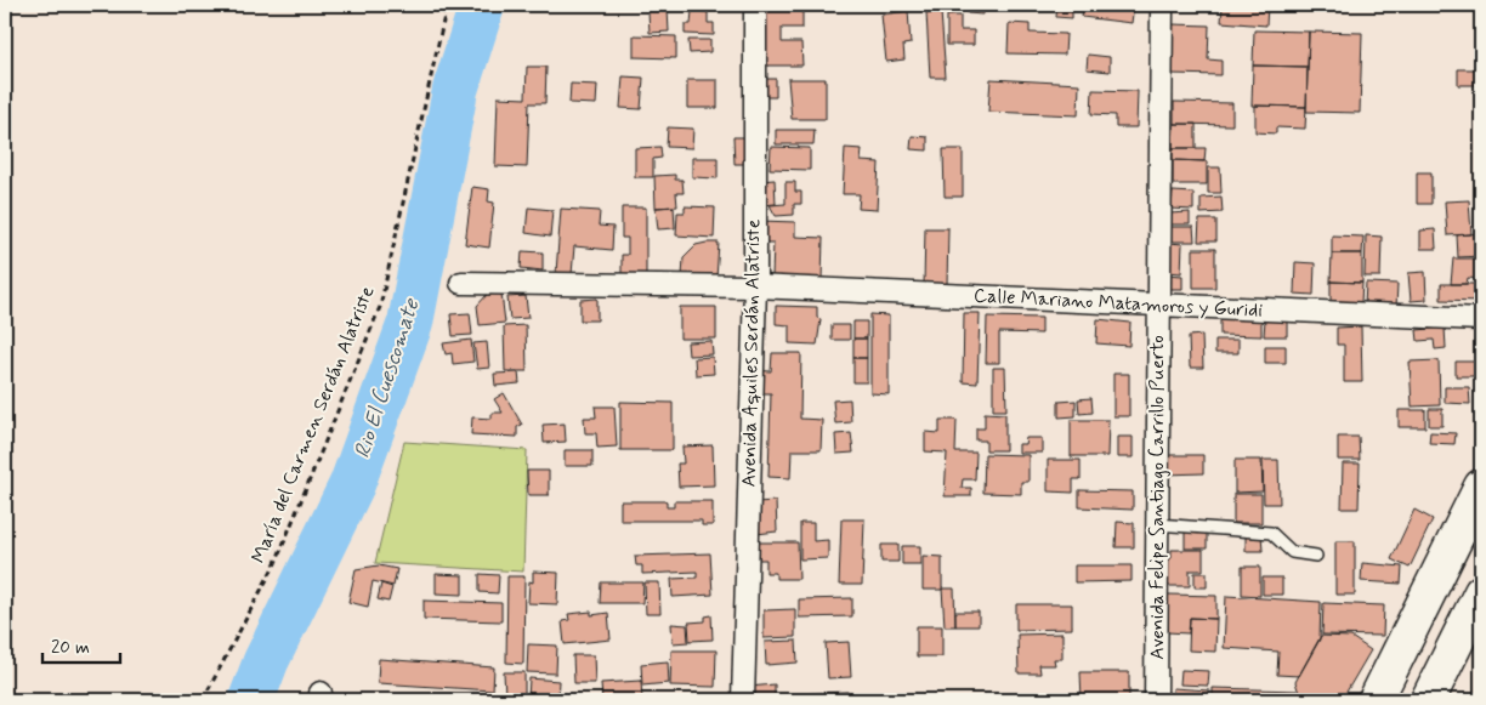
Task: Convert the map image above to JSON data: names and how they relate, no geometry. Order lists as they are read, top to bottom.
{
  "streets": {
    "street": ["Calle Mariano Matamoros y Guridi", "Avenida Aquiles Serdán Alatriste", "Avenida Felipe Santiago Carrillo Puerto"],
    "path": ["María del Carmen Serdán Alatriste"]
  },
  "crossings": [
    ["Calle Mariano Matamoros y Guridi", "Avenida Aquiles Serdán Alatriste"],
    ["Calle Mariano Matamoros y Guridi", "Avenida Felipe Santiago Carrillo Puerto"]
  ],
  "water": ["Rio El Cuescomate"],
  "scale_bar": "20 m"
}
